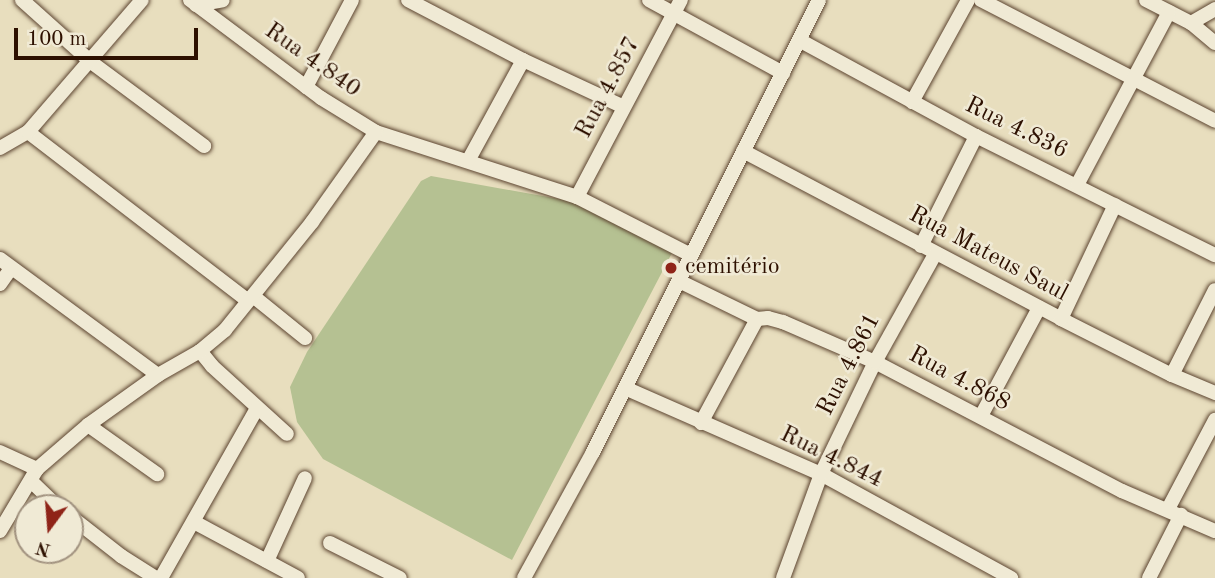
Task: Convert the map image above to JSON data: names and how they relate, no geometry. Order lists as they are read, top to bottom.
{
  "streets": {
    "street": [
      "Rua 4.840",
      "Rua 4.857",
      "Rua 4.836",
      "Rua Mateus Saul",
      "Rua 4.861",
      "Rua 4.868",
      "Rua 4.844"
    ]
  },
  "crossings": [
    ["Rua 4.840", "Rua 4.857"],
    ["Rua Mateus Saul", "Rua 4.861"],
    ["Rua 4.861", "Rua 4.868"],
    ["Rua 4.861", "Rua 4.844"]
  ],
  "places": ["cemitério"],
  "scale_bar": "100 m",
  "north": "bottom"
}
